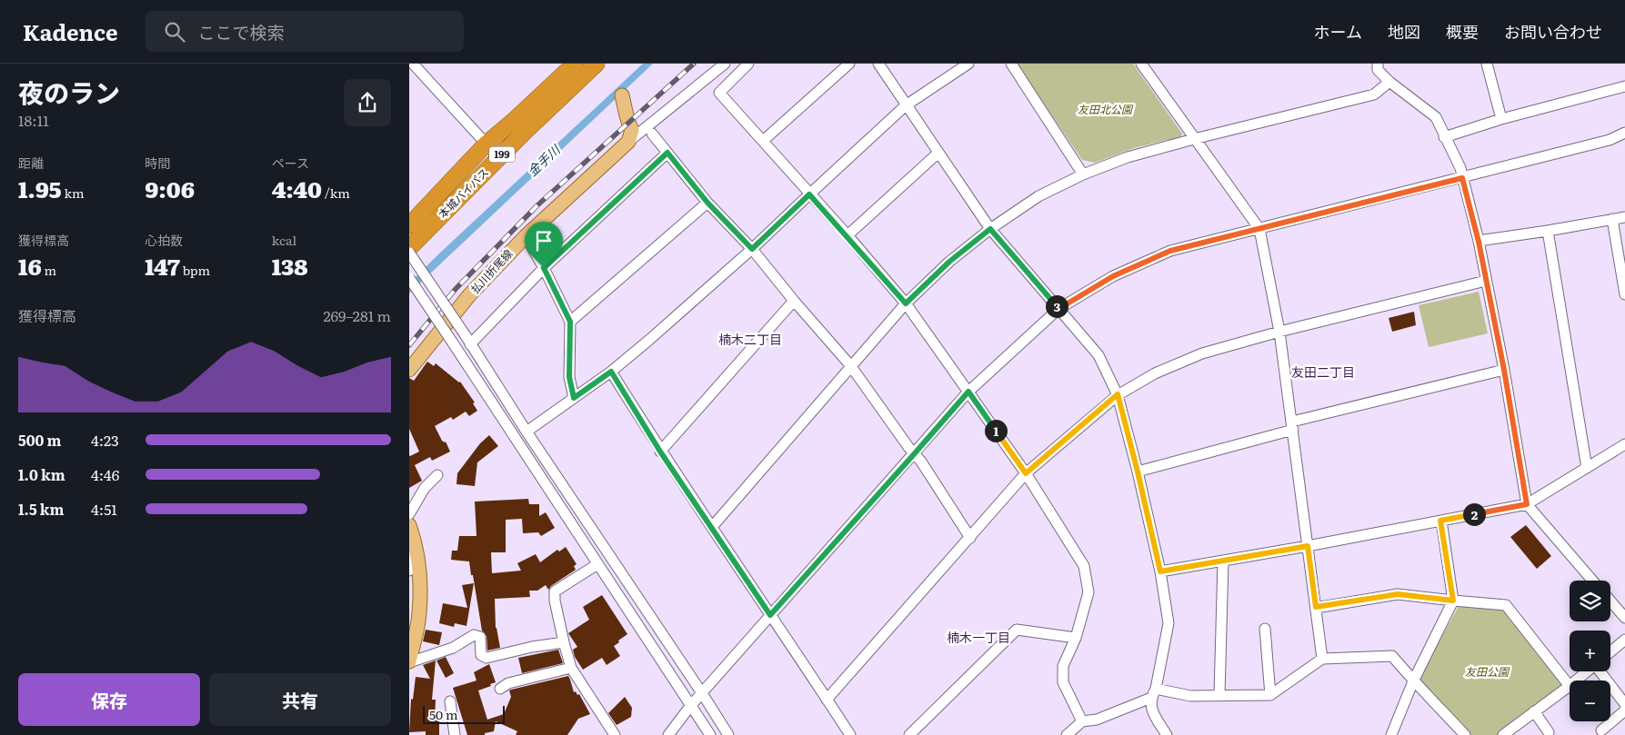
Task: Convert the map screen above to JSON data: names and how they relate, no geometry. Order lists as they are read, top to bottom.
{
  "streets": {
    "highway": ["199", "本城バイパス"],
    "main road": ["払川折尾線"]
  },
  "districts": ["楠木二丁目", "友田二丁目", "楠木一丁目"],
  "water": ["金手川"],
  "parks": ["友田北公園", "友田公園"],
  "scale_bar": "50 m",
  "page": {
    "header": "Kadence",
    "search": "ここで検索",
    "nav": [
      "ホーム",
      "地図",
      "概要",
      "お問い合わせ"
    ],
    "heading": ["夜のラン", "18:11"],
    "stats": [
      ["距離", "1.95 km"],
      ["時間", "9:06"],
      ["ペース", "4:40 /km"],
      ["獲得標高", "16 m"],
      ["心拍数", "147 bpm"],
      ["kcal", "138"]
    ],
    "chart": ["獲得標高", "269–281 m"],
    "pins": ["3", "1", "2"],
    "list": [
      {
        "name": "500 m",
        "note": "4:23"
      },
      {
        "name": "1.0 km",
        "note": "4:46"
      },
      {
        "name": "1.5 km",
        "note": "4:51"
      }
    ],
    "map_buttons": ["+", "−"],
    "buttons": ["保存", "共有"],
    "scale": "50 m"
  }
}
